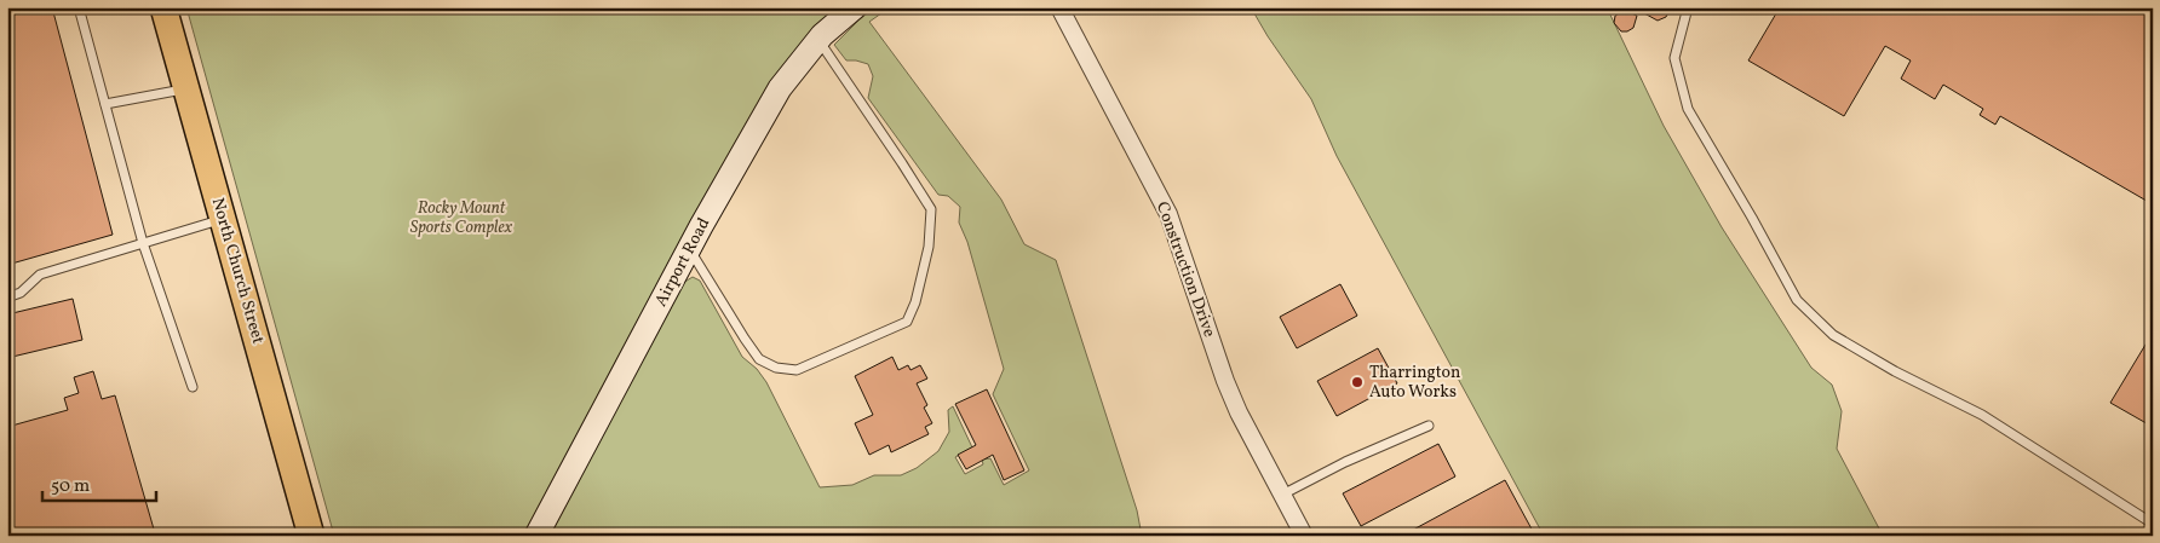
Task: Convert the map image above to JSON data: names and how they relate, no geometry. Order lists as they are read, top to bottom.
{
  "streets": {
    "main road": ["Airport Road", "North Church Street"],
    "street": ["Construction Drive"]
  },
  "parks": ["Rocky Mount Sports Complex"],
  "places": ["Tharrington Auto Works"],
  "scale_bar": "50 m"
}
